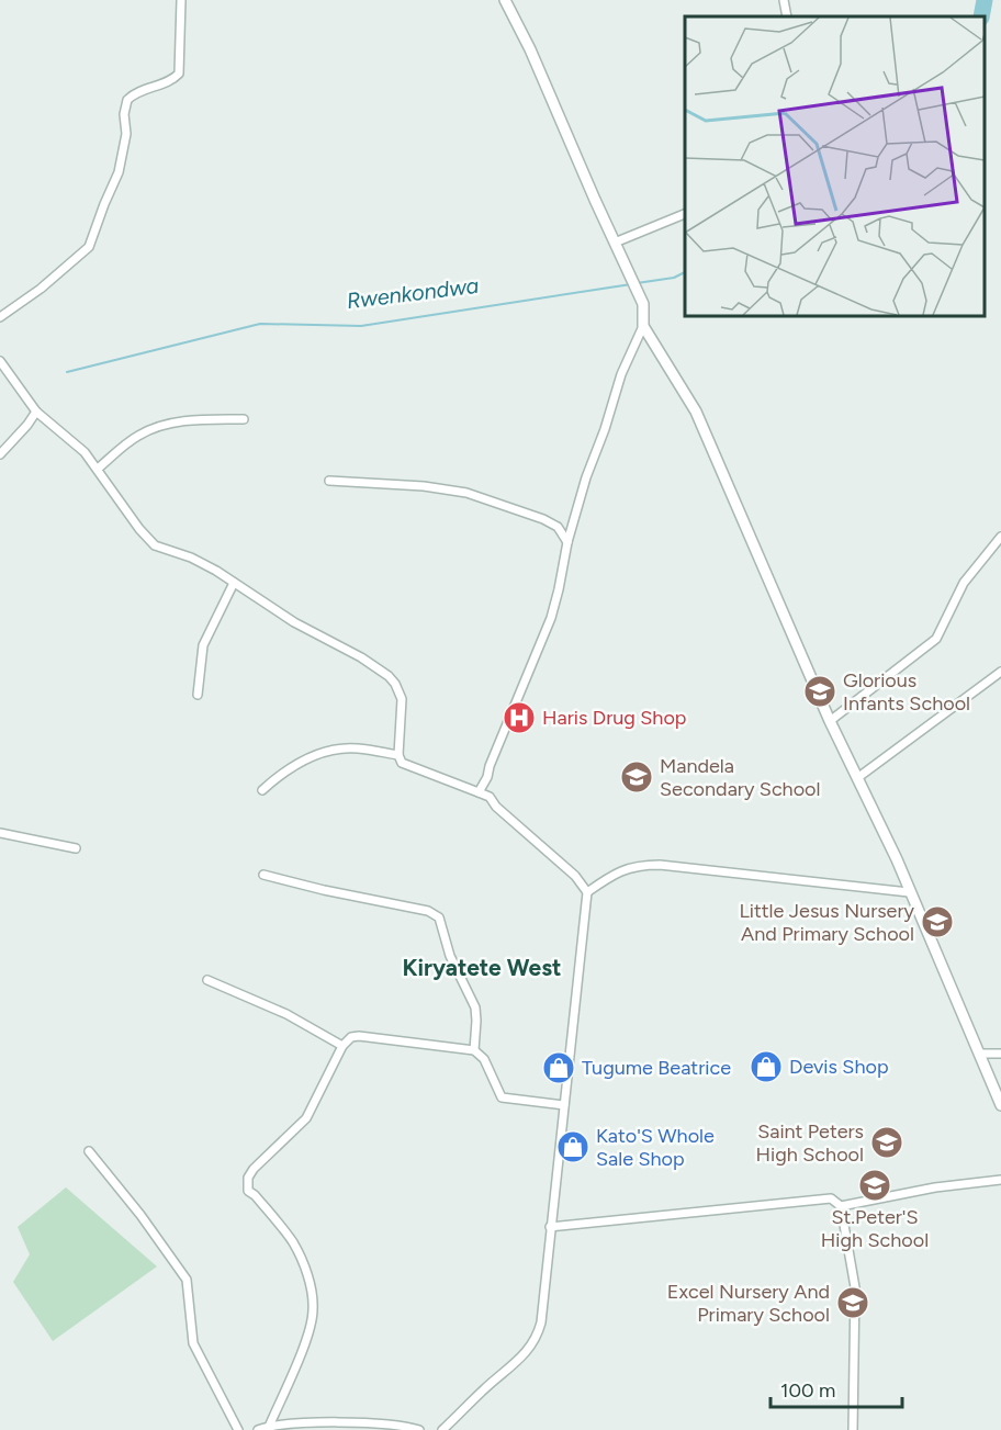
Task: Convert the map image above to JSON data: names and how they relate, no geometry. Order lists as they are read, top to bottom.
{
  "districts": ["Kiryatete West"],
  "water": ["Rwenkondwa"],
  "places": {
    "school or university": [
      "Glorious Infants School",
      "Mandela Secondary School",
      "Little Jesus Nursery And Primary School",
      "Saint Peters High School",
      "St.Peter'S High School",
      "Excel Nursery And Primary School"
    ],
    "hospital": ["Haris Drug Shop"],
    "shop": ["Devis Shop", "Tugume Beatrice", "Kato'S Whole Sale Shop"]
  },
  "scale_bar": "100 m"
}
